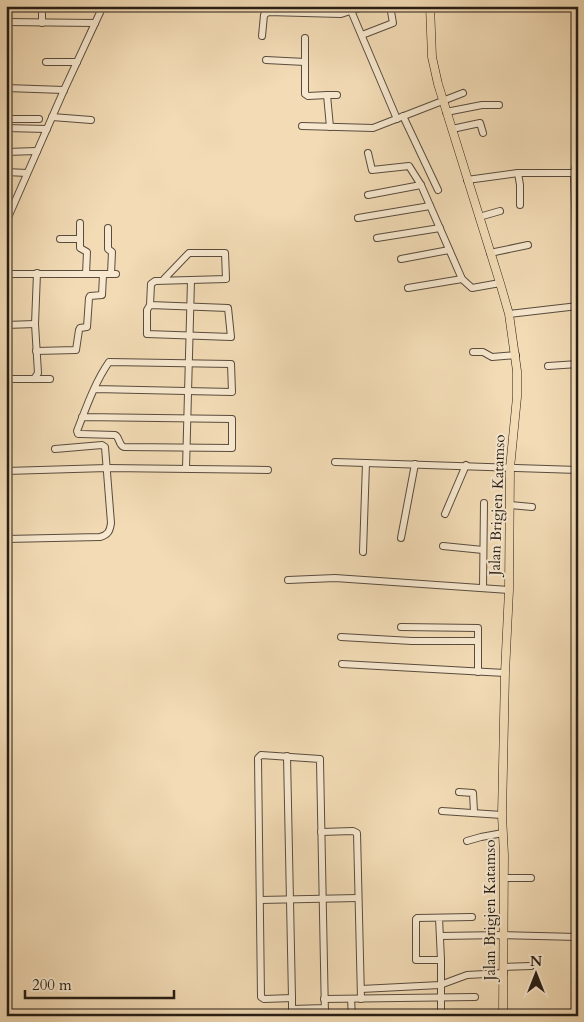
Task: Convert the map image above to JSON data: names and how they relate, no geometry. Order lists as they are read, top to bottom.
{
  "streets": {
    "main road": ["Jalan Brigjen Katamso"]
  },
  "scale_bar": "200 m",
  "north": "top"
}
